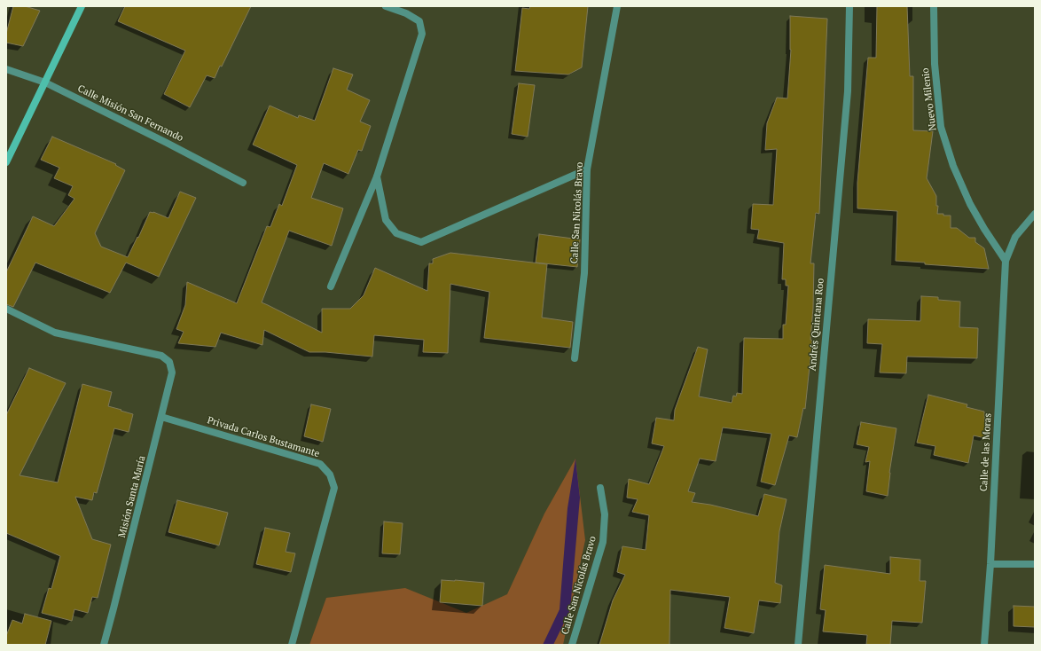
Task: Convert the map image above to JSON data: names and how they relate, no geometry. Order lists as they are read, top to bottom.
{
  "streets": {
    "street": [
      "Nuevo Milenio",
      "Calle Misión San Fernando",
      "Calle San Nicolás Bravo",
      "Andrés Quintana Roo",
      "Privada Carlos Bustamante",
      "Calle de las Moras",
      "Misión Santa María"
    ]
  },
  "crossings": [
    ["Nuevo Milenio", "Calle de las Moras"],
    ["Privada Carlos Bustamante", "Misión Santa María"]
  ]
}
